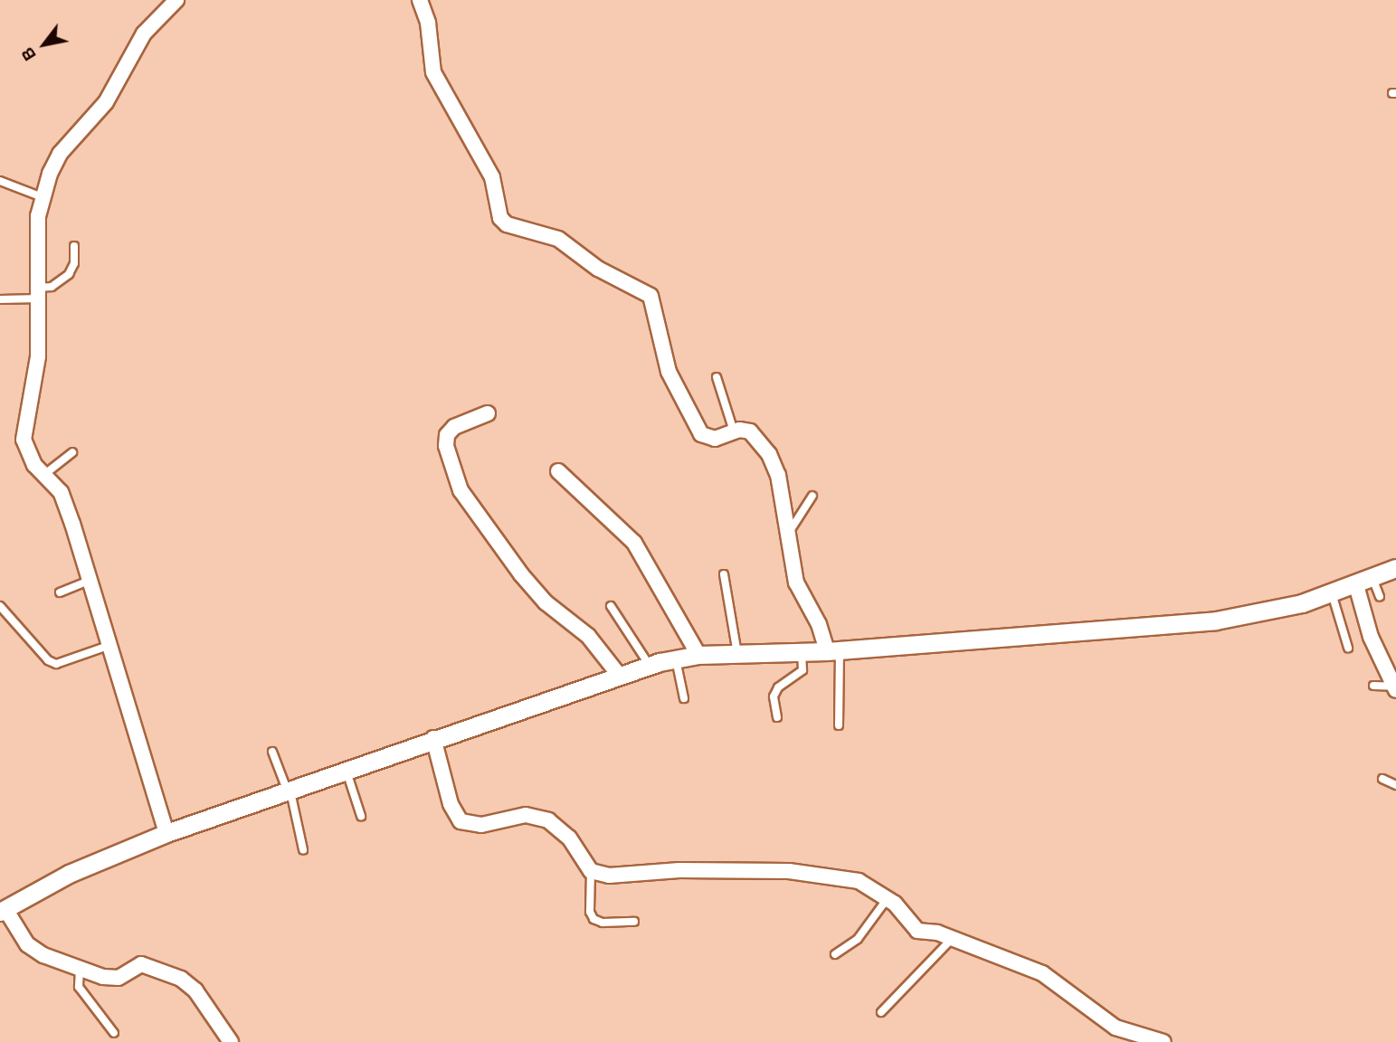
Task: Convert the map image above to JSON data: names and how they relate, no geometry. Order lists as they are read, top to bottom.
{
  "north": "bottom left"
}
